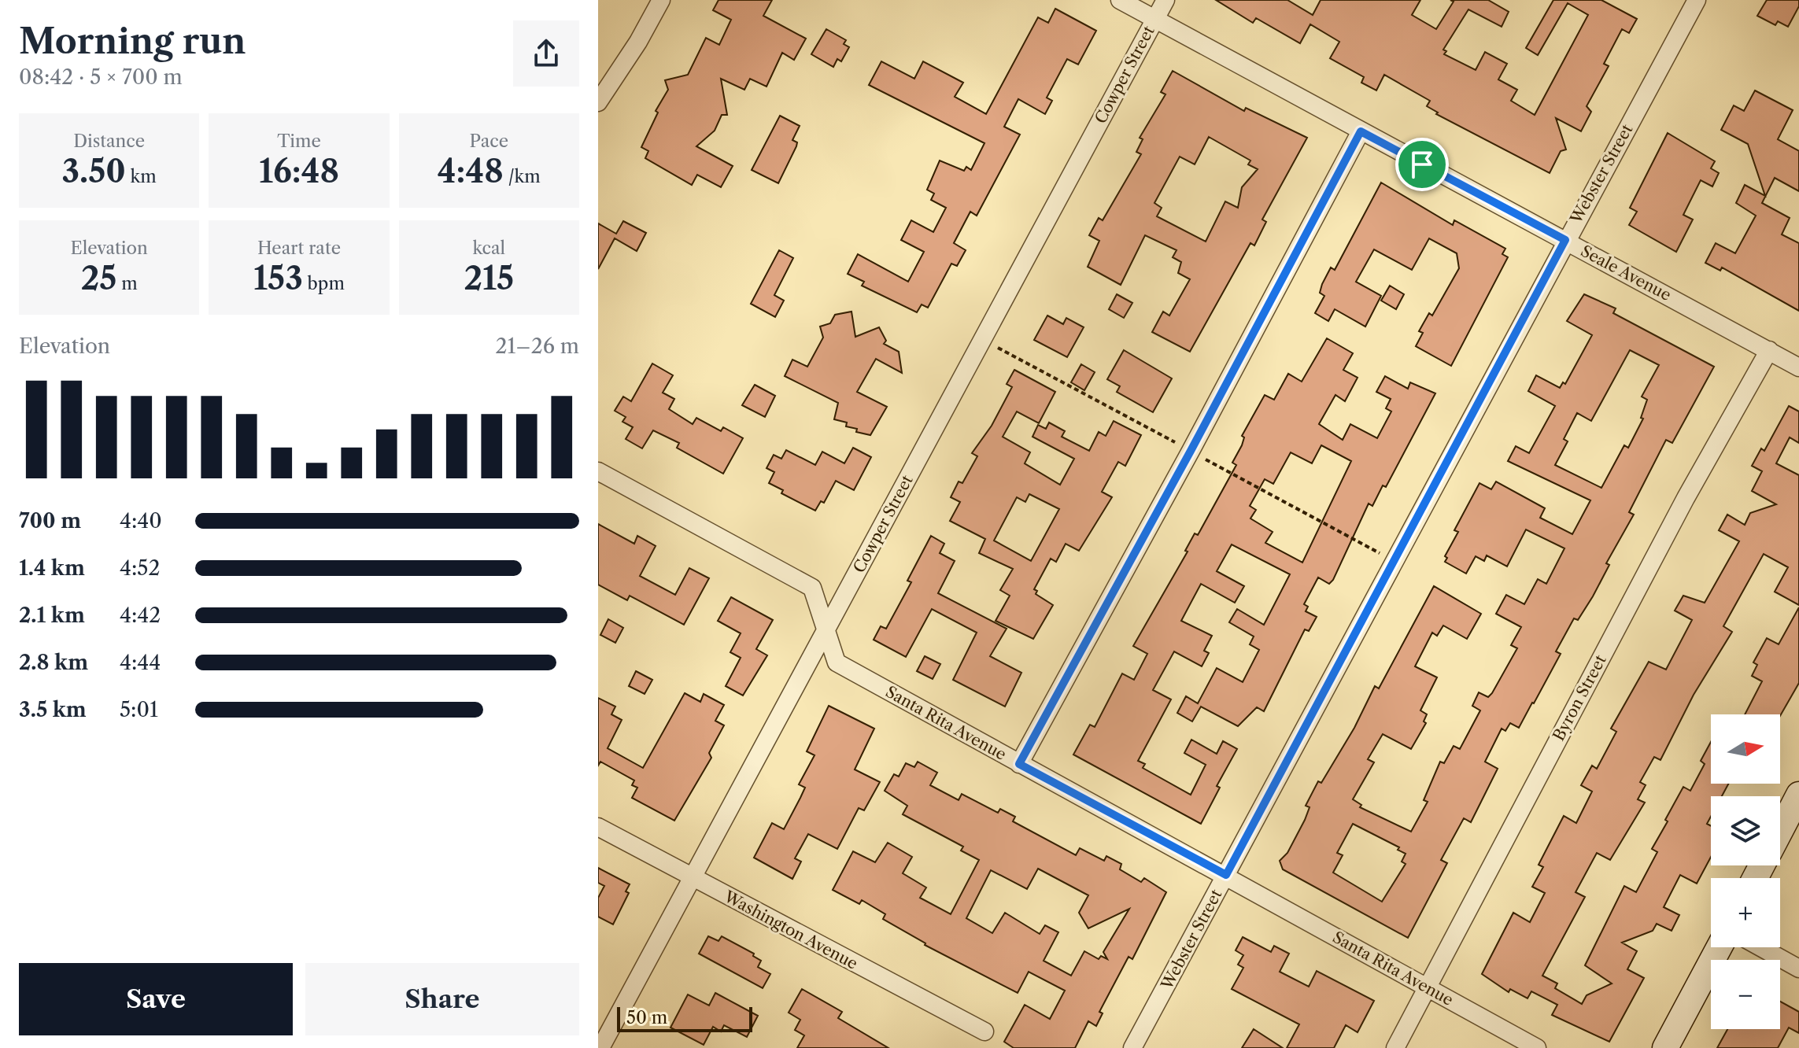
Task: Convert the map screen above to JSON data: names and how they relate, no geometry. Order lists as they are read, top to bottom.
{
  "streets": {
    "street": [
      "Cowper Street",
      "Webster Street",
      "Seale Avenue",
      "Byron Street",
      "Santa Rita Avenue",
      "Washington Avenue"
    ]
  },
  "crossings": [
    ["Cowper Street", "Seale Avenue"],
    ["Cowper Street", "Santa Rita Avenue"],
    ["Cowper Street", "Washington Avenue"],
    ["Webster Street", "Seale Avenue"],
    ["Webster Street", "Santa Rita Avenue"],
    ["Seale Avenue", "Byron Street"],
    ["Byron Street", "Santa Rita Avenue"]
  ],
  "scale_bar": "50 m",
  "north": "right",
  "page": {
    "heading": ["Morning run", "08:42 · 5 × 700 m"],
    "stats": [
      ["Distance", "3.50 km"],
      ["Time", "16:48"],
      ["Pace", "4:48 /km"],
      ["Elevation", "25 m"],
      ["Heart rate", "153 bpm"],
      ["kcal", "215"]
    ],
    "chart": ["Elevation", "21–26 m"],
    "list": [
      {
        "name": "700 m",
        "note": "4:40"
      },
      {
        "name": "1.4 km",
        "note": "4:52"
      },
      {
        "name": "2.1 km",
        "note": "4:42"
      },
      {
        "name": "2.8 km",
        "note": "4:44"
      },
      {
        "name": "3.5 km",
        "note": "5:01"
      }
    ],
    "map_buttons": ["+", "−"],
    "buttons": ["Save", "Share"],
    "scale": "50 m"
  }
}
